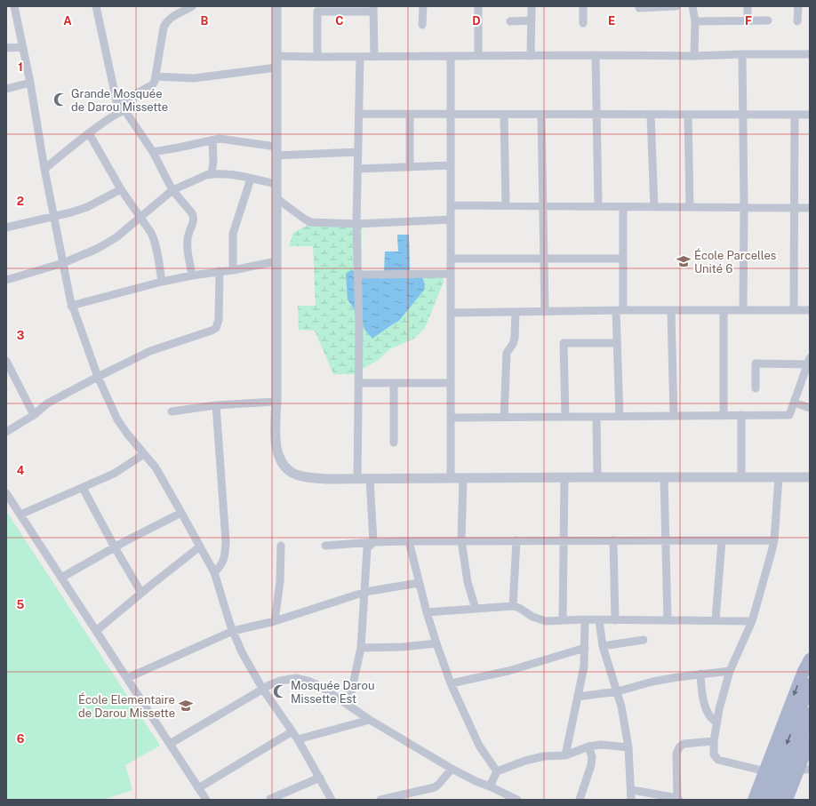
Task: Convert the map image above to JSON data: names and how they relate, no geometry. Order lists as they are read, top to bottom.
{
  "places": {
    "mosque": ["Grande Mosquée de Darou Missette", "Mosquée Darou Missette Est"],
    "school or university": ["École Parcelles Unité 6", "École Elementaire de Darou Missette"]
  },
  "grid": {
    "columns": [
      "A",
      "B",
      "C",
      "D",
      "E",
      "F"
    ],
    "rows": [
      "1",
      "2",
      "3",
      "4",
      "5",
      "6"
    ]
  }
}
